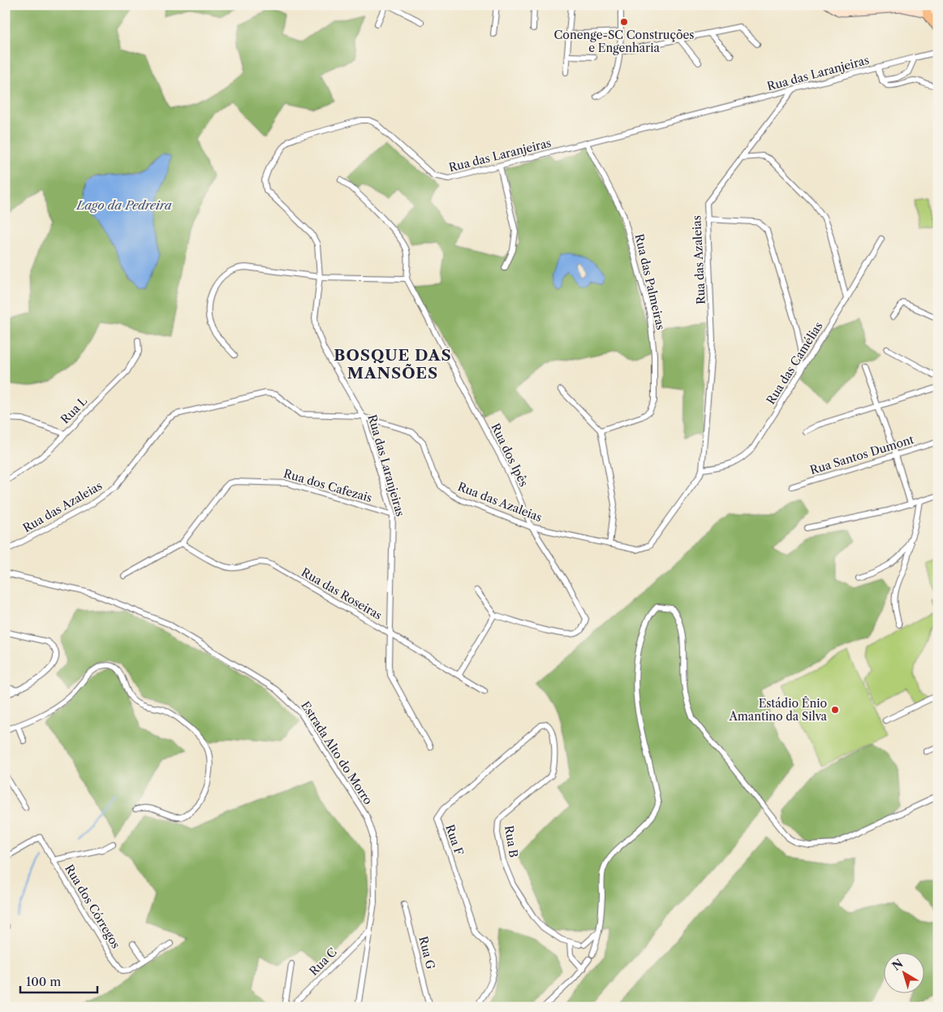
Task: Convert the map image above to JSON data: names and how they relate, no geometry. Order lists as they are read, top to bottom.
{
  "streets": {
    "street": [
      "Rua das Laranjeiras",
      "Rua das Azaleias",
      "Rua das Palmeiras",
      "Rua das Camélias",
      "Rua L",
      "Rua dos Ipês",
      "Rua Santos Dumont",
      "Rua dos Cafezais",
      "Rua das Roseiras",
      "Estrada Alto do Morro",
      "Rua F",
      "Rua B",
      "Rua dos Córregos",
      "Rua G",
      "Rua C"
    ]
  },
  "crossings": [
    ["Rua das Laranjeiras", "Rua das Azaleias"],
    ["Rua das Laranjeiras", "Rua das Palmeiras"],
    ["Rua das Laranjeiras", "Rua dos Cafezais"],
    ["Rua das Laranjeiras", "Rua das Roseiras"],
    ["Rua das Azaleias", "Rua das Camélias"],
    ["Rua das Azaleias", "Rua dos Ipês"],
    ["Rua dos Cafezais", "Rua das Roseiras"],
    ["Estrada Alto do Morro", "Rua C"],
    ["Rua F", "Rua B"]
  ],
  "districts": ["BOSQUE DAS MANSÕES"],
  "water": ["Lago da Pedreira"],
  "places": ["Conenge-SC Construções e Engenharia", "Estádio Ênio Amantino da Silva"],
  "scale_bar": "100 m",
  "north": "top left"
}
